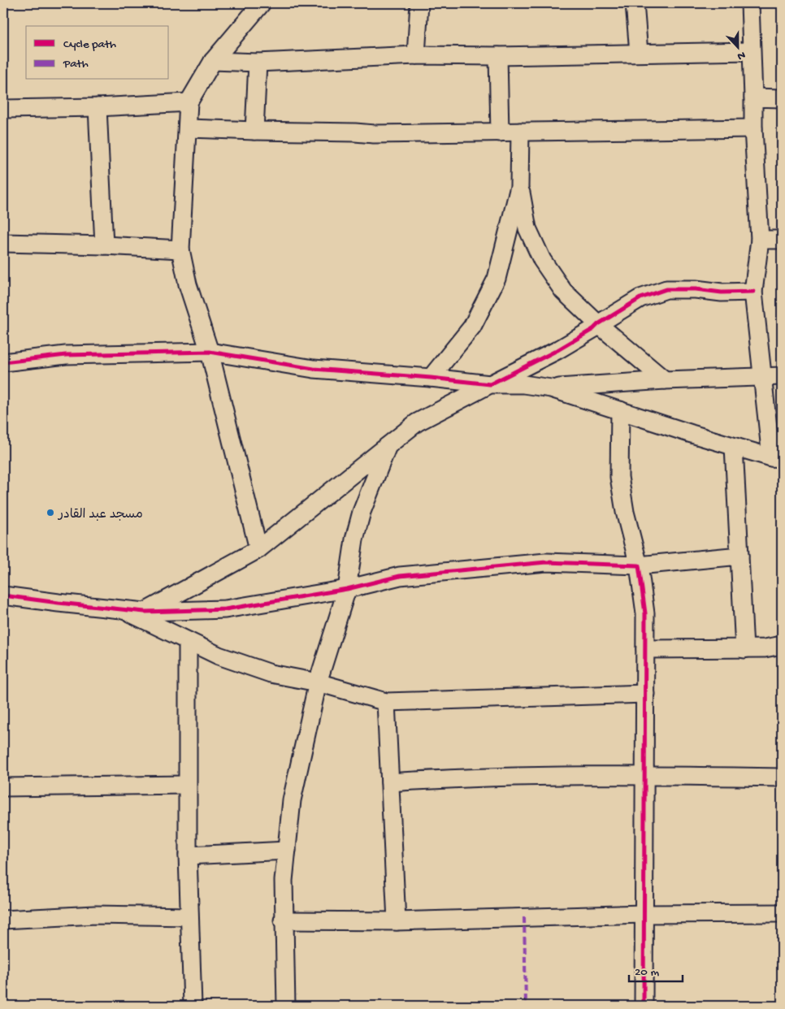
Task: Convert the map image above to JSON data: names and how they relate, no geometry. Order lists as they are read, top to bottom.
{
  "places": ["مسجد عبد القادر"],
  "legend": ["Cycle path", "Path"],
  "scale_bar": "20 m",
  "north": "bottom"
}
